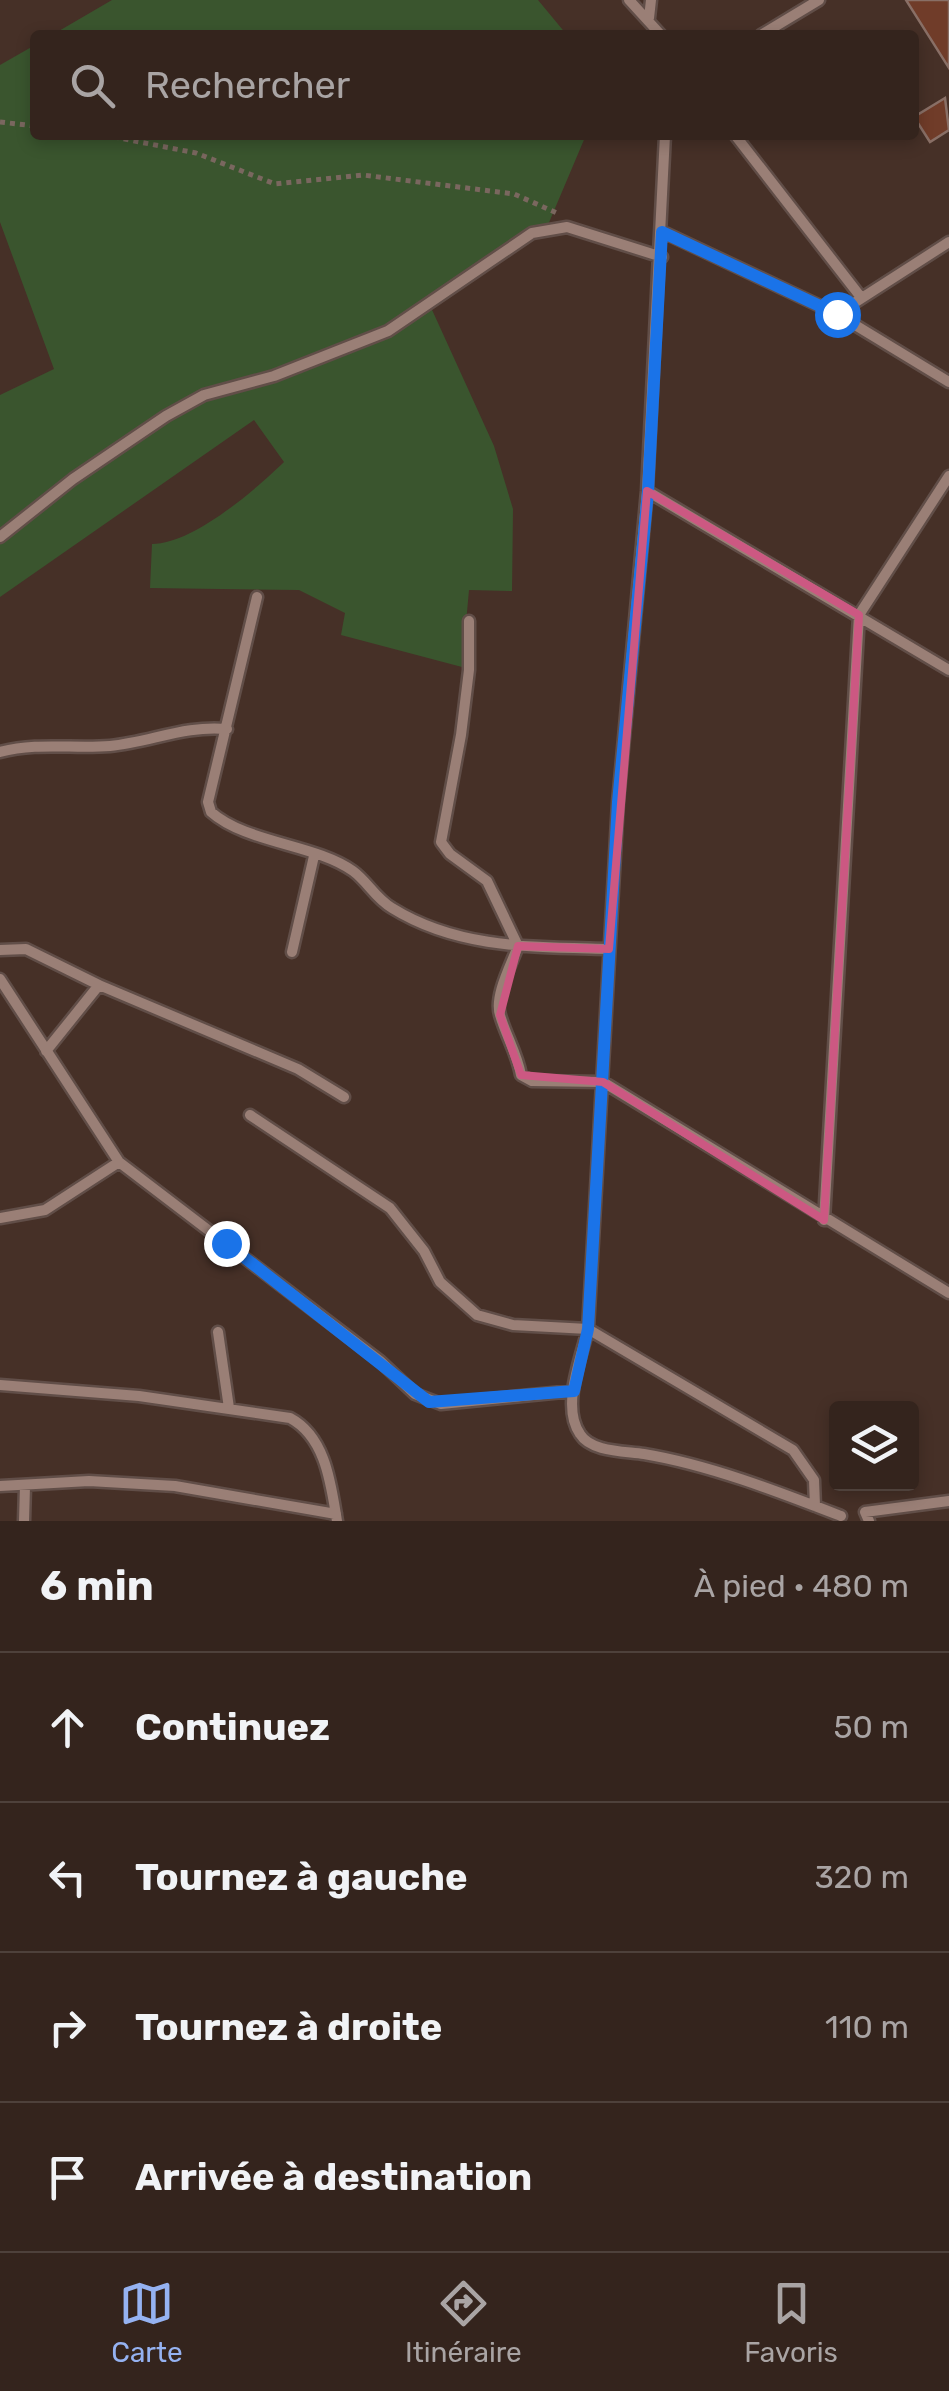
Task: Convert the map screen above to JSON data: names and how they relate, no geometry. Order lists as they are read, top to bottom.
{
  "page": {
    "search": "Rechercher",
    "heading": ["6 min", "À pied · 480 m"],
    "list": [
      ["Continuez", "50 m"],
      ["Tournez à gauche", "320 m"],
      ["Tournez à droite", "110 m"],
      "Arrivée à destination"
    ],
    "nav": ["Carte", "Itinéraire", "Favoris"]
  }
}
